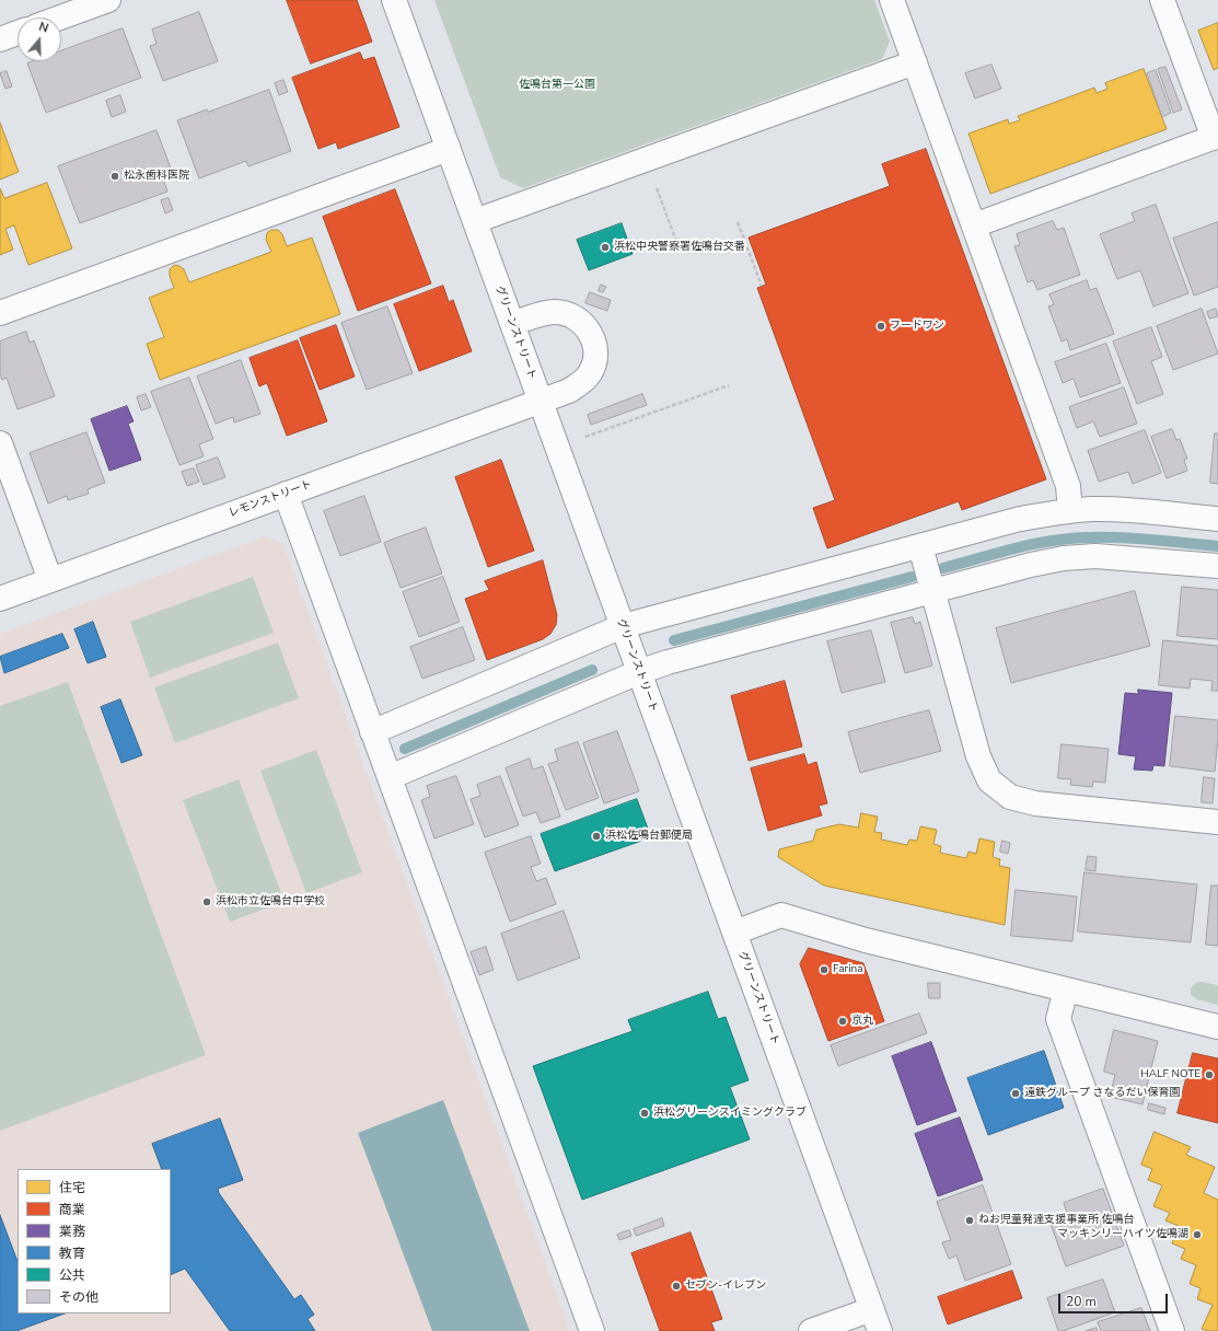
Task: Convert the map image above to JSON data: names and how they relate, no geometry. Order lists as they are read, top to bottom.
{
  "streets": {
    "street": ["グリーンストリート", "レモンストリート"]
  },
  "crossings": [
    ["グリーンストリート", "レモンストリート"]
  ],
  "parks": ["佐鳴台第一公園"],
  "places": [
    "松永歯科医院",
    "浜松中央警察署佐鳴台交番",
    "フードワン",
    "浜松佐鳴台郵便局",
    "浜松市立佐鳴台中学校",
    "Farina",
    "京丸",
    "HALF NOTE",
    "遠鉄グループ さなるだい保育園",
    "浜松グリーンスイミングクラブ",
    "ねお児童発達支援事業所 佐鳴台",
    "マッキンリーハイツ佐鳴湖",
    "セブン-イレブン"
  ],
  "legend": [
    "住宅",
    "商業",
    "業務",
    "教育",
    "公共",
    "その他"
  ],
  "scale_bar": "20 m",
  "north": "top"
}
